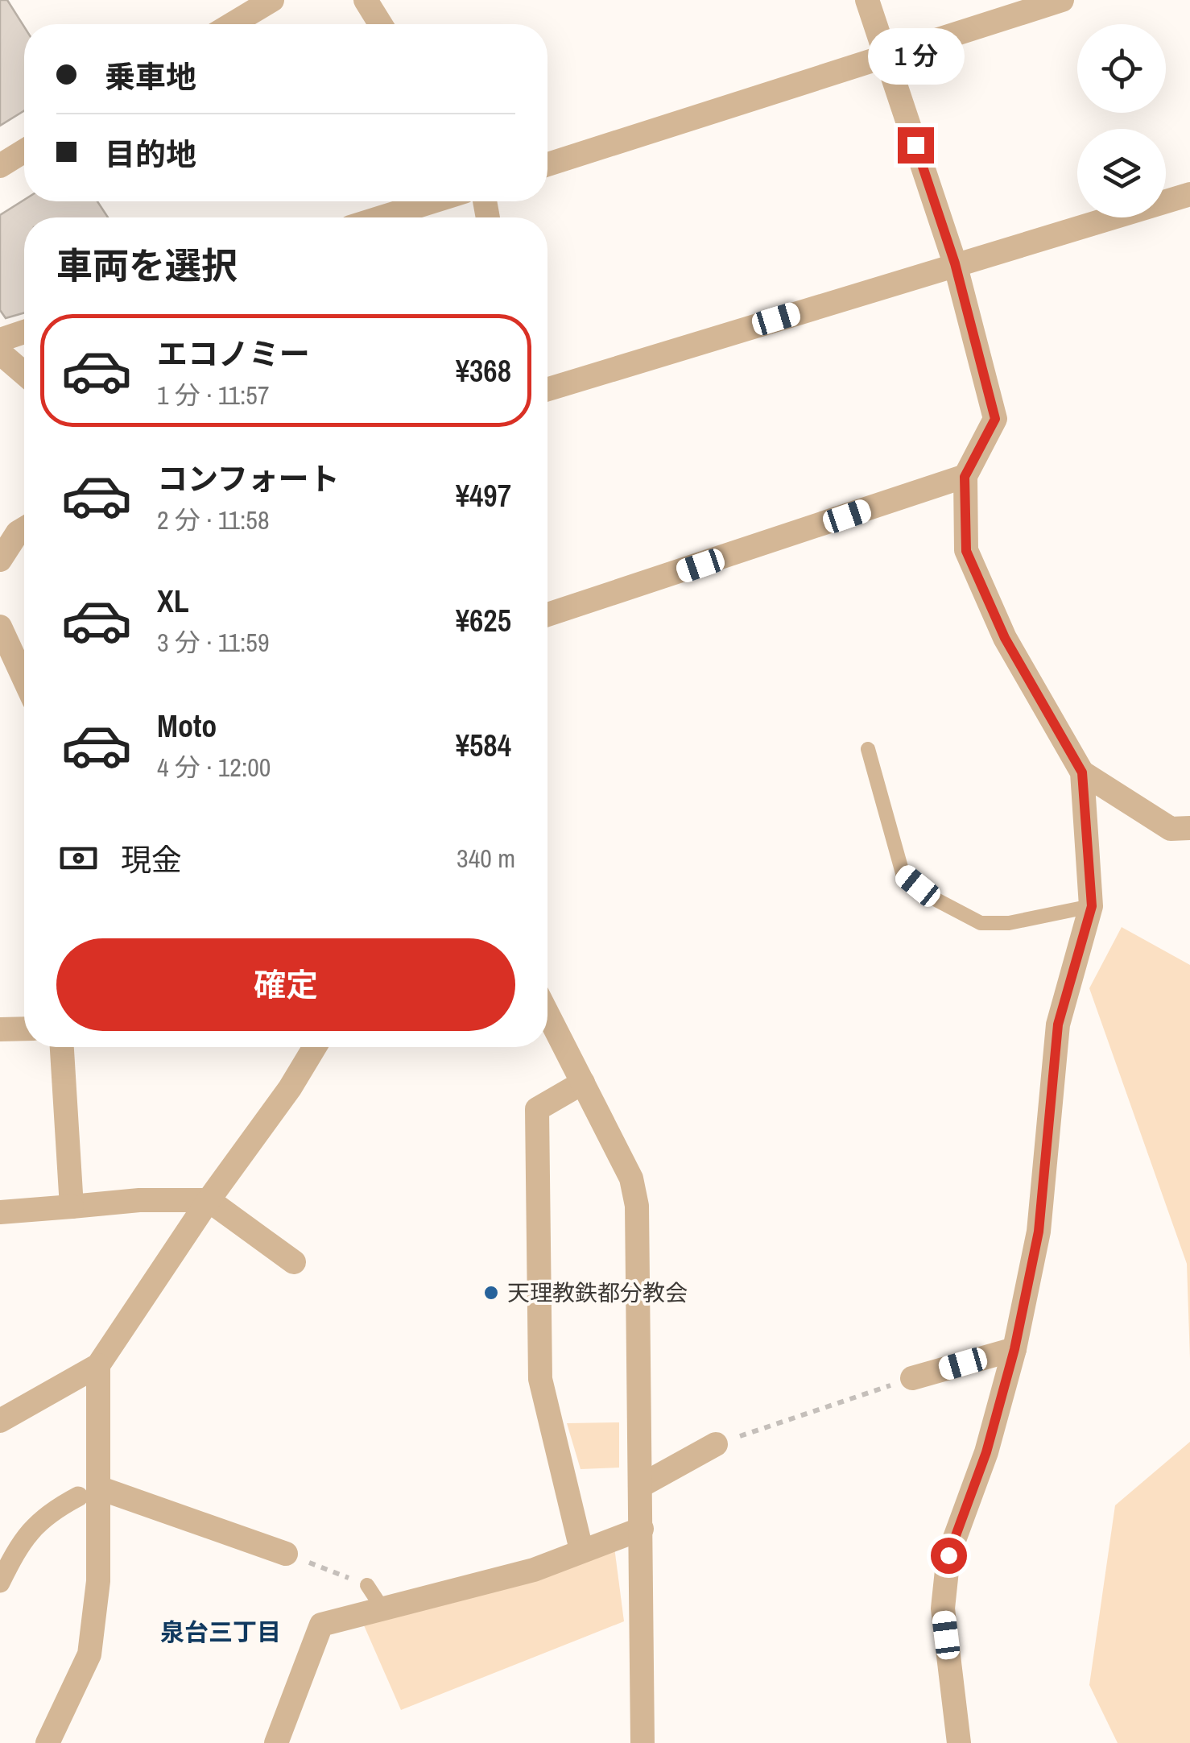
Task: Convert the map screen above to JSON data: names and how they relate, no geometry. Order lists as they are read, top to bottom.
{
  "districts": ["泉台三丁目"],
  "places": ["天理教鉄都分教会"],
  "page": {
    "banner": ["乗車地", "目的地"],
    "bubble": "1 分",
    "heading": "車両を選択",
    "list": [
      {
        "name": "エコノミー",
        "note": "1 分 · 11:57",
        "value": "¥368"
      },
      {
        "name": "コンフォート",
        "note": "2 分 · 11:58",
        "value": "¥497"
      },
      {
        "name": "XL",
        "note": "3 分 · 11:59",
        "value": "¥625"
      },
      {
        "name": "Moto",
        "note": "4 分 · 12:00",
        "value": "¥584"
      }
    ],
    "pay": ["現金", "340 m"],
    "buttons": "確定"
  }
}
